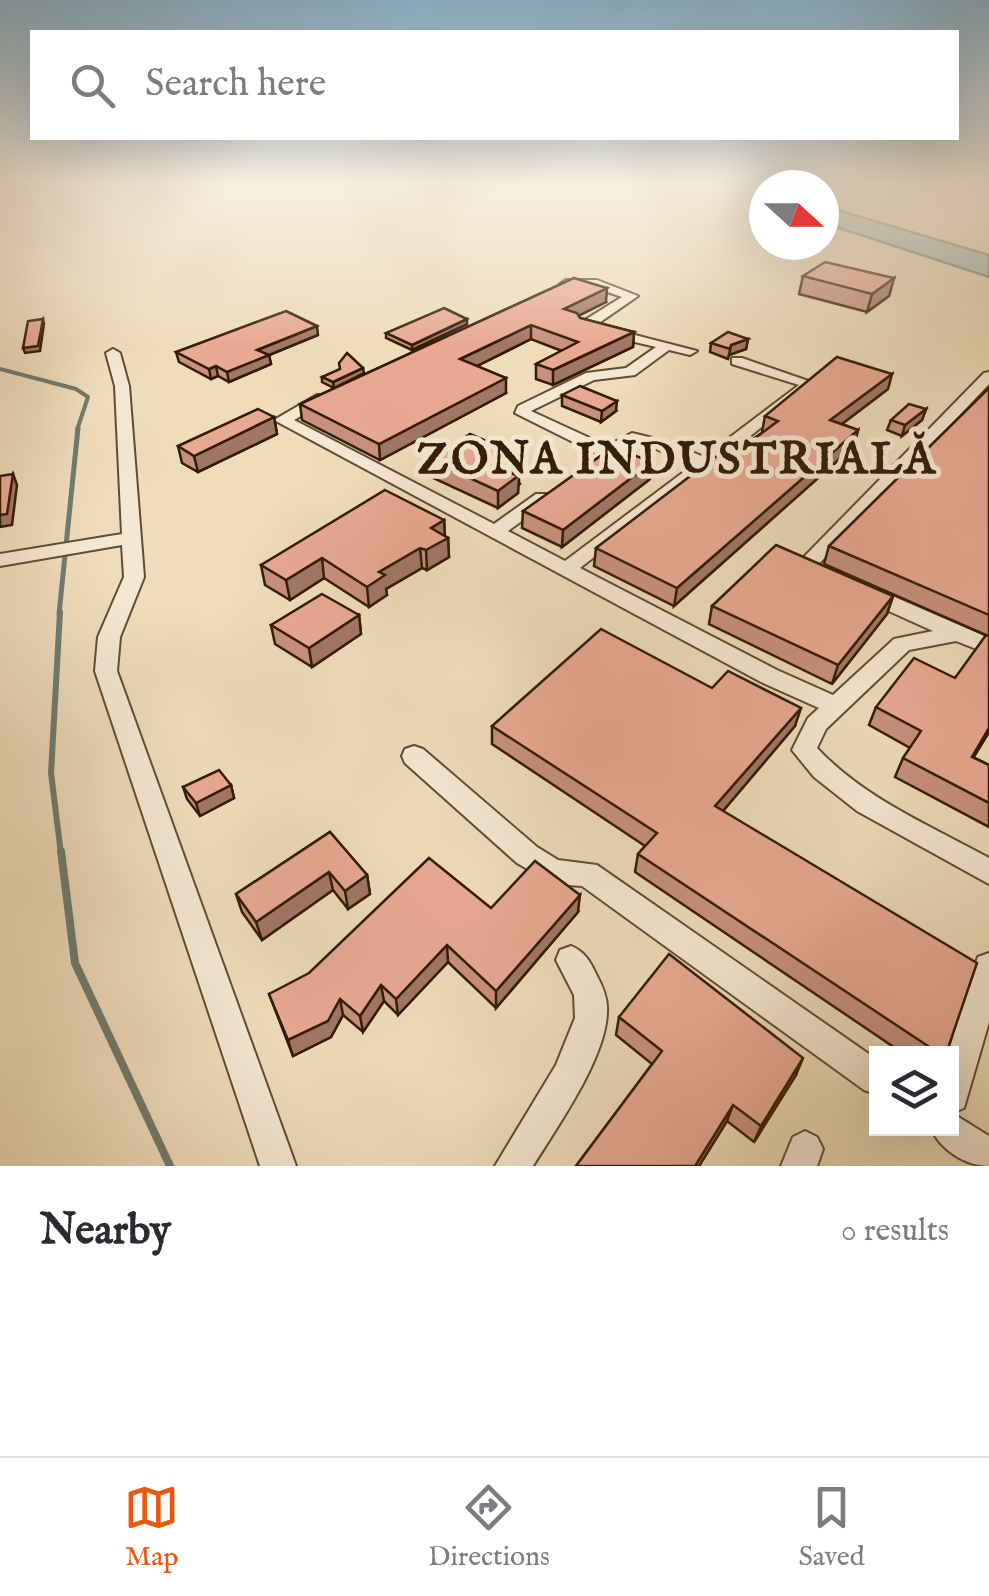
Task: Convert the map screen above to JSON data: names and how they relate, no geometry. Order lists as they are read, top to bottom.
{
  "districts": ["ZONA INDUSTRIALĂ"],
  "north": "right",
  "page": {
    "search": "Search here",
    "heading": ["Nearby", "0 results"],
    "nav": ["Map", "Directions", "Saved"]
  }
}
